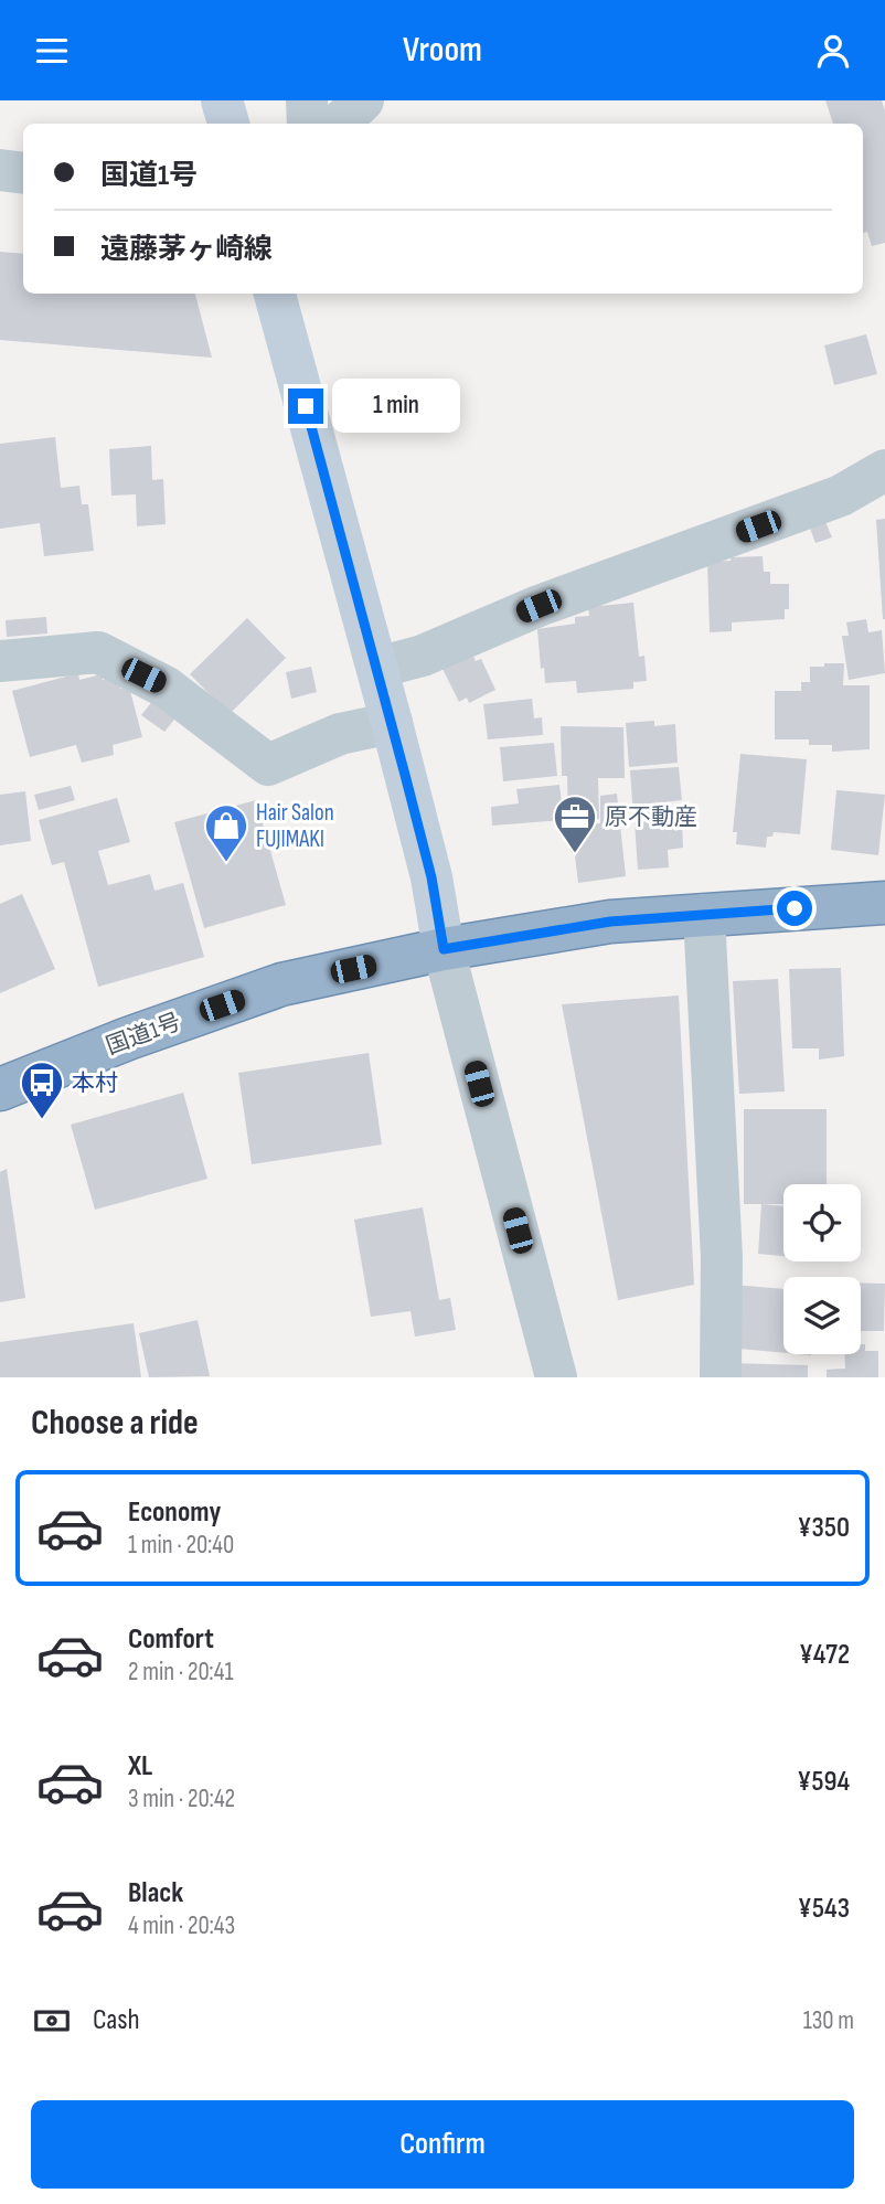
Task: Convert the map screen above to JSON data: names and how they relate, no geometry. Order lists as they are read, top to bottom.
{
  "streets": {
    "highway": ["国道1号"]
  },
  "places": {
    "office": ["原不動産"],
    "shop": ["Hair Salon FUJIMAKI"],
    "bus stop": ["本村"]
  },
  "page": {
    "header": "Vroom",
    "banner": ["国道1号", "遠藤茅ヶ崎線"],
    "bubble": "1 min",
    "heading": "Choose a ride",
    "list": [
      {
        "name": "Economy",
        "note": "1 min · 20:40",
        "value": "¥350"
      },
      {
        "name": "Comfort",
        "note": "2 min · 20:41",
        "value": "¥472"
      },
      {
        "name": "XL",
        "note": "3 min · 20:42",
        "value": "¥594"
      },
      {
        "name": "Black",
        "note": "4 min · 20:43",
        "value": "¥543"
      }
    ],
    "pay": ["Cash", "130 m"],
    "buttons": "Confirm"
  }
}
